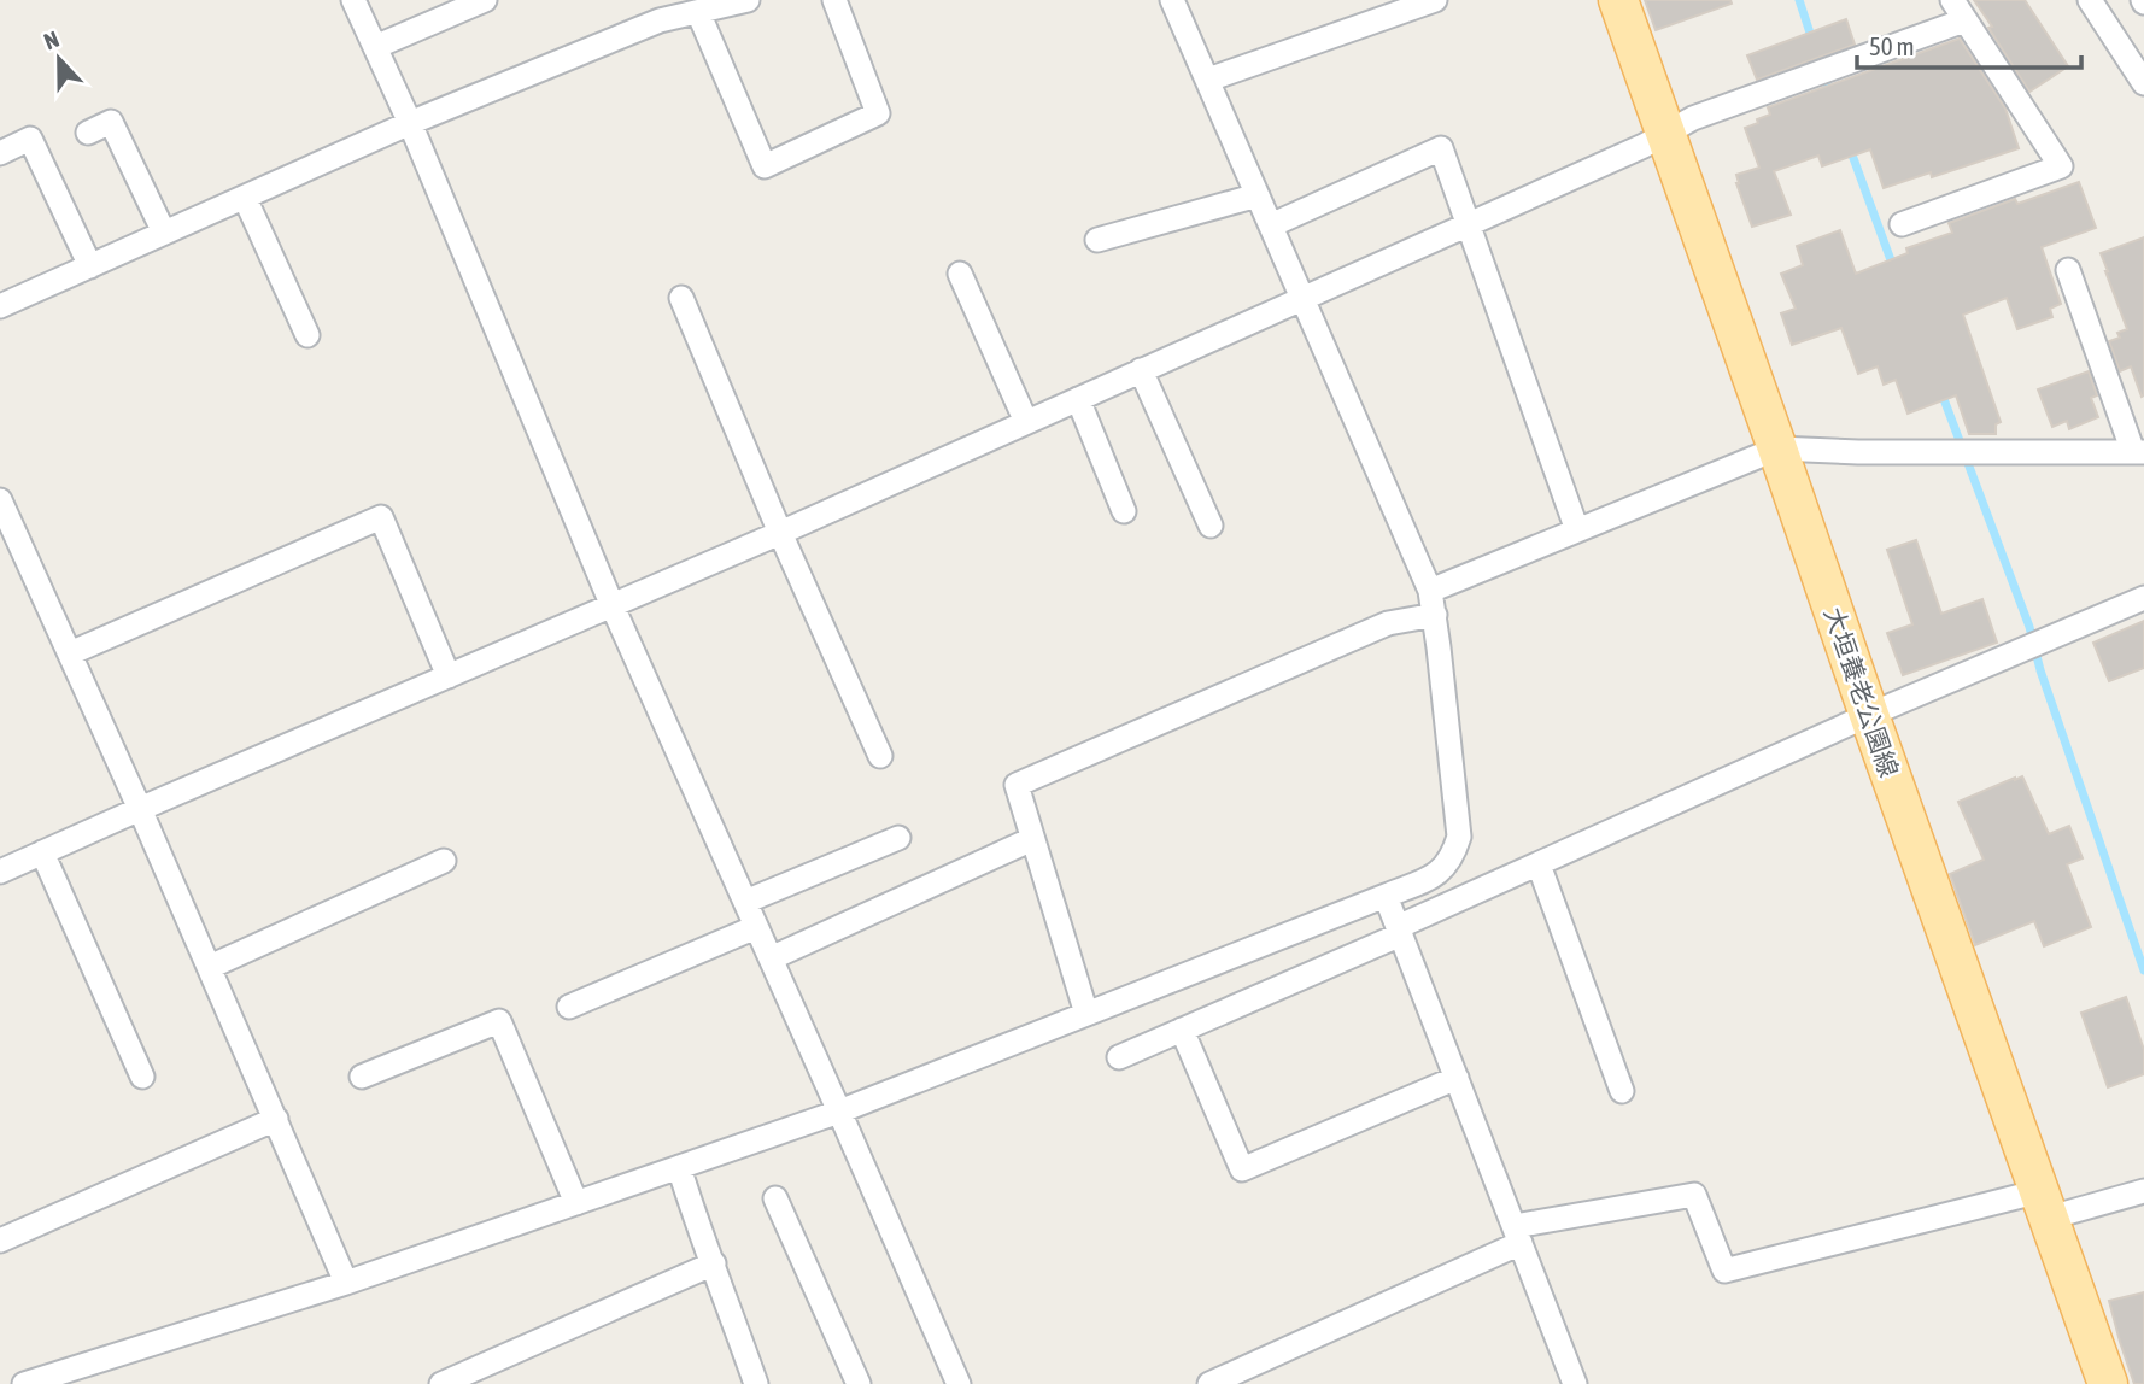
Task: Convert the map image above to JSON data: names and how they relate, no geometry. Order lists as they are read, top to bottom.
{
  "streets": {
    "main road": ["大垣養老公園線"]
  },
  "scale_bar": "50 m",
  "north": "top"
}
